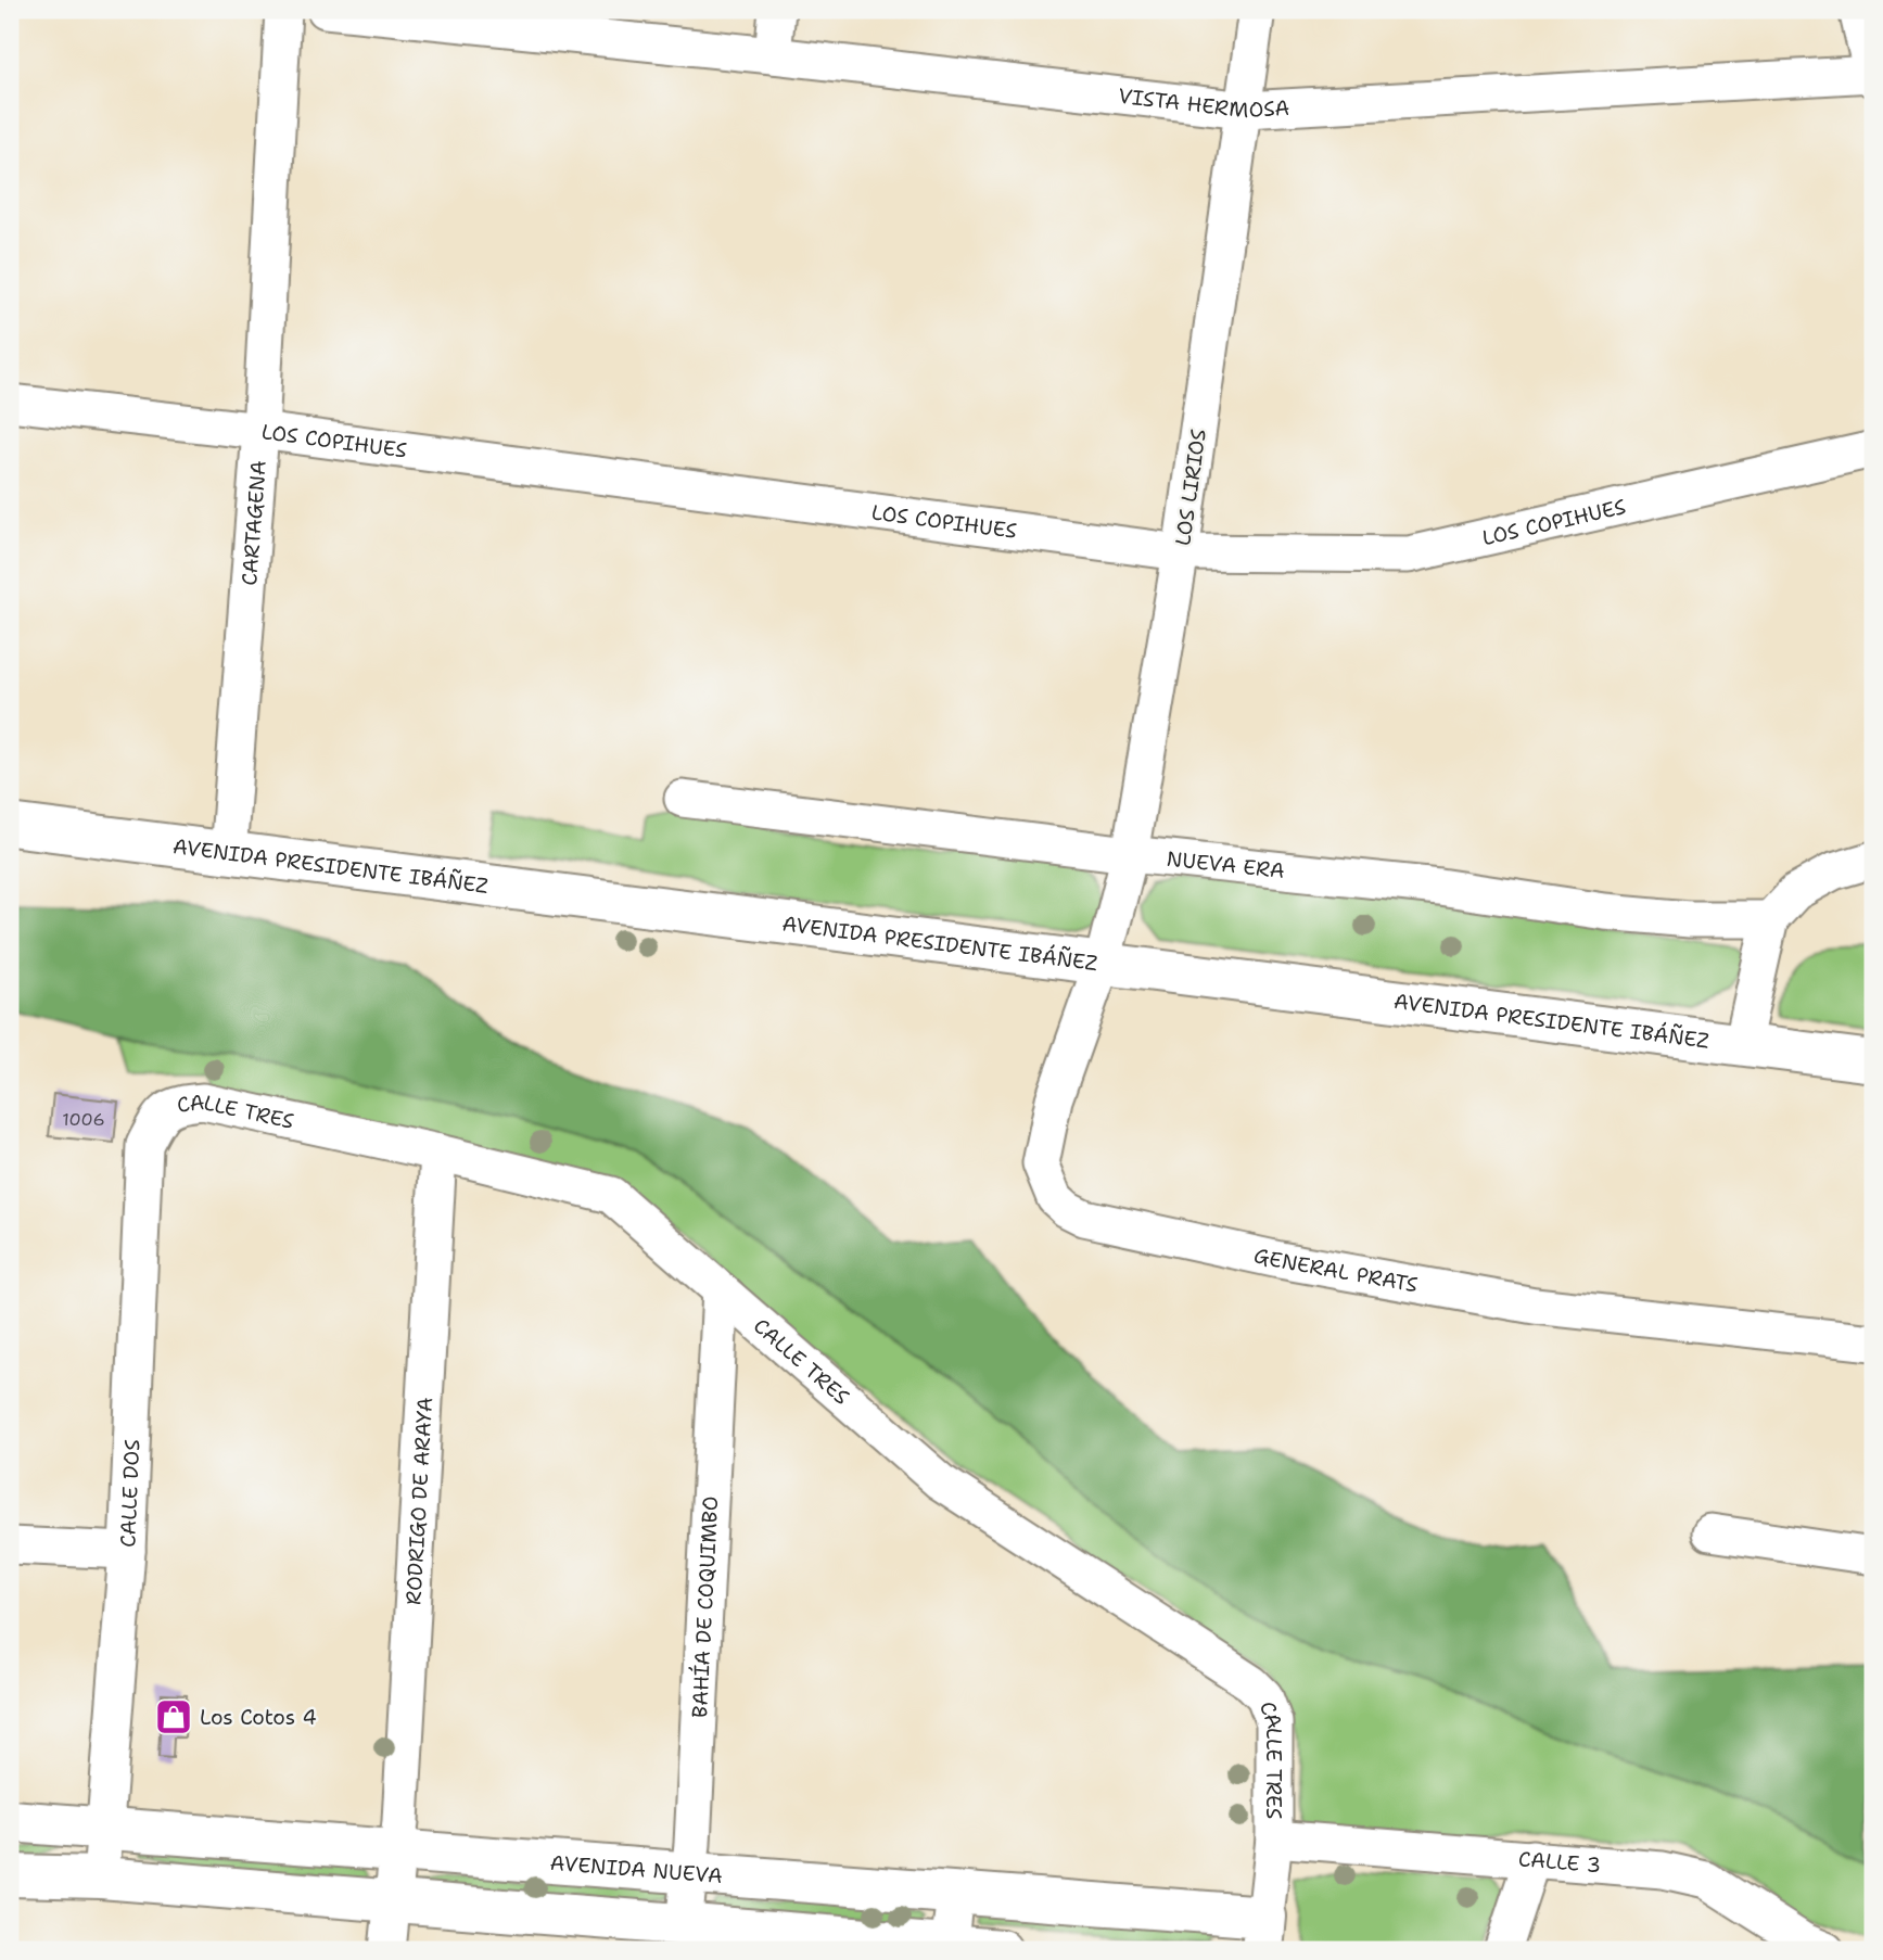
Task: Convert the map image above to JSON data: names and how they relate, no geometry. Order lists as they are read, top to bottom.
{
  "streets": {
    "street": [
      "VISTA HERMOSA",
      "LOS COPIHUES",
      "LOS LIRIOS",
      "CARTAGENA",
      "NUEVA ERA",
      "AVENIDA PRESIDENTE IBÁÑEZ",
      "CALLE TRES",
      "GENERAL PRATS",
      "CALLE DOS",
      "RODRIGO DE ARAYA",
      "BAHÍA DE COQUIMBO",
      "CALLE 3",
      "AVENIDA NUEVA"
    ]
  },
  "crossings": [
    ["VISTA HERMOSA", "LOS LIRIOS"],
    ["LOS COPIHUES", "LOS LIRIOS"],
    ["LOS COPIHUES", "CARTAGENA"],
    ["LOS LIRIOS", "NUEVA ERA"],
    ["LOS LIRIOS", "AVENIDA PRESIDENTE IBÁÑEZ"],
    ["LOS LIRIOS", "GENERAL PRATS"],
    ["CARTAGENA", "AVENIDA PRESIDENTE IBÁÑEZ"],
    ["AVENIDA PRESIDENTE IBÁÑEZ", "GENERAL PRATS"],
    ["CALLE TRES", "CALLE DOS"],
    ["CALLE TRES", "RODRIGO DE ARAYA"],
    ["CALLE TRES", "BAHÍA DE COQUIMBO"],
    ["CALLE TRES", "CALLE 3"],
    ["CALLE TRES", "AVENIDA NUEVA"],
    ["CALLE DOS", "AVENIDA NUEVA"],
    ["RODRIGO DE ARAYA", "AVENIDA NUEVA"],
    ["BAHÍA DE COQUIMBO", "AVENIDA NUEVA"]
  ],
  "places": {
    "shop": ["Los Cotos 4"]
  },
  "house_numbers": ["1006"]
}
